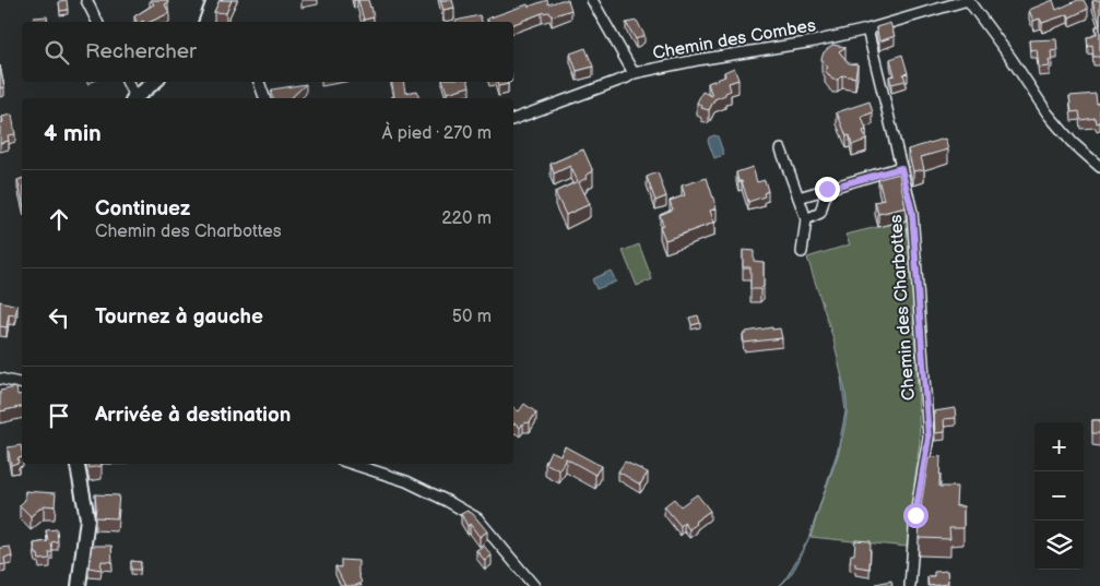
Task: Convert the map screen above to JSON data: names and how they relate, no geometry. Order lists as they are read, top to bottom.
{
  "streets": {
    "street": ["Chemin des Combes", "Chemin des Charbottes"]
  },
  "crossings": [
    ["Chemin des Combes", "Chemin des Charbottes"]
  ],
  "page": {
    "search": "Rechercher",
    "heading": ["4 min", "À pied · 270 m"],
    "list": [
      ["Continuez", "Chemin des Charbottes", "220 m"],
      ["Tournez à gauche", "50 m"],
      "Arrivée à destination"
    ],
    "map_buttons": ["+", "−"]
  }
}
